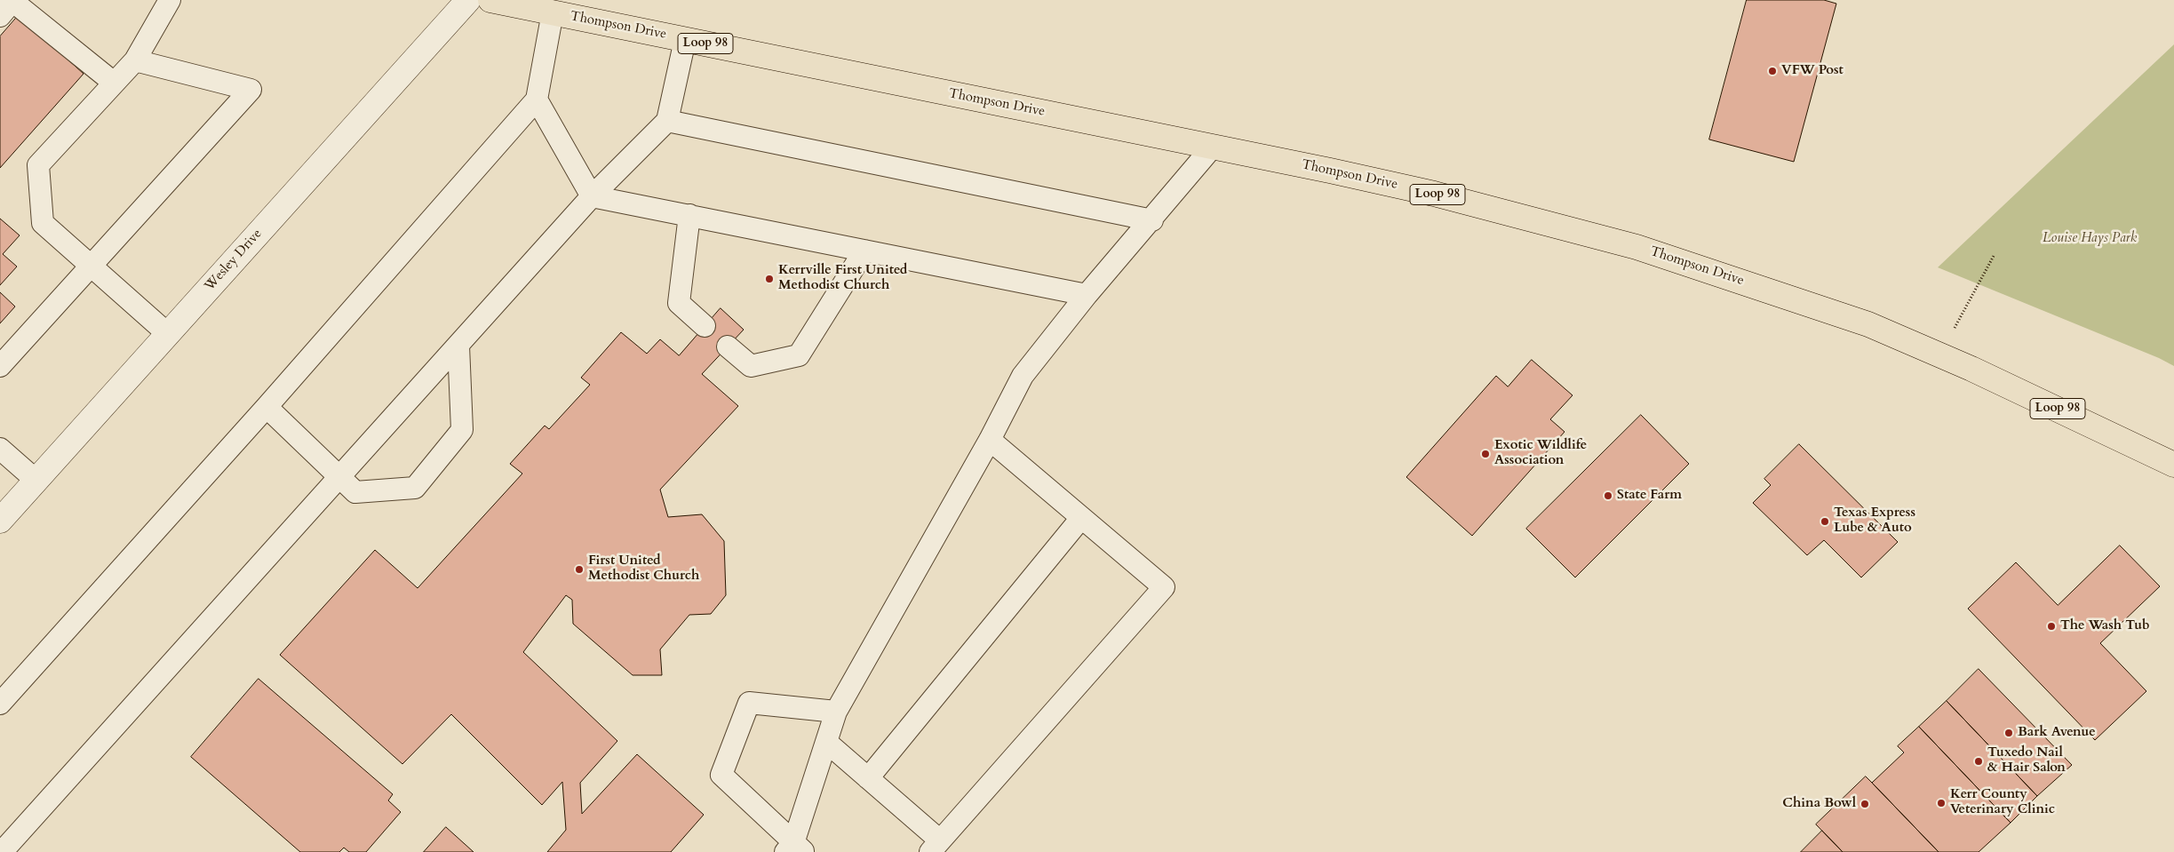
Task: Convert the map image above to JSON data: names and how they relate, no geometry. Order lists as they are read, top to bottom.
{
  "streets": {
    "main road": ["Thompson Drive", "Loop 98"],
    "street": ["Wesley Drive"]
  },
  "parks": ["Louise Hays Park"],
  "places": [
    "VFW Post",
    "Kerrville First United Methodist Church",
    "Exotic Wildlife Association",
    "State Farm",
    "Texas Express Lube & Auto",
    "First United Methodist Church",
    "The Wash Tub",
    "Bark Avenue",
    "Tuxedo Nail & Hair Salon",
    "Kerr County Veterinary Clinic",
    "China Bowl"
  ]
}
